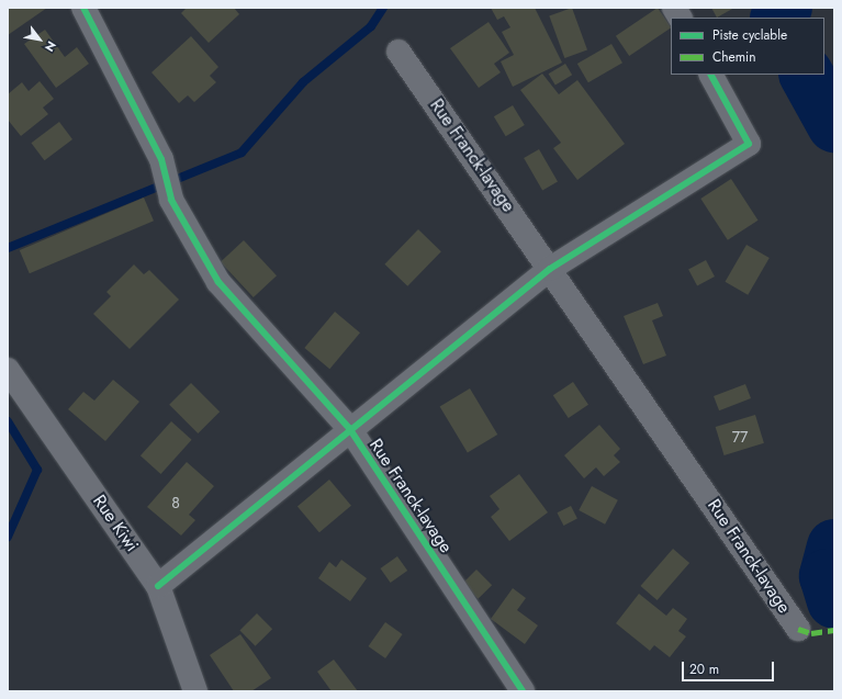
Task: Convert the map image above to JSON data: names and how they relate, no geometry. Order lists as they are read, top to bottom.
{
  "streets": {
    "street": ["Rue Franck-lavage", "Rue Kiwi"]
  },
  "house_numbers": ["77", "8"],
  "legend": ["Piste cyclable", "Chemin"],
  "scale_bar": "20 m",
  "north": "bottom right"
}
